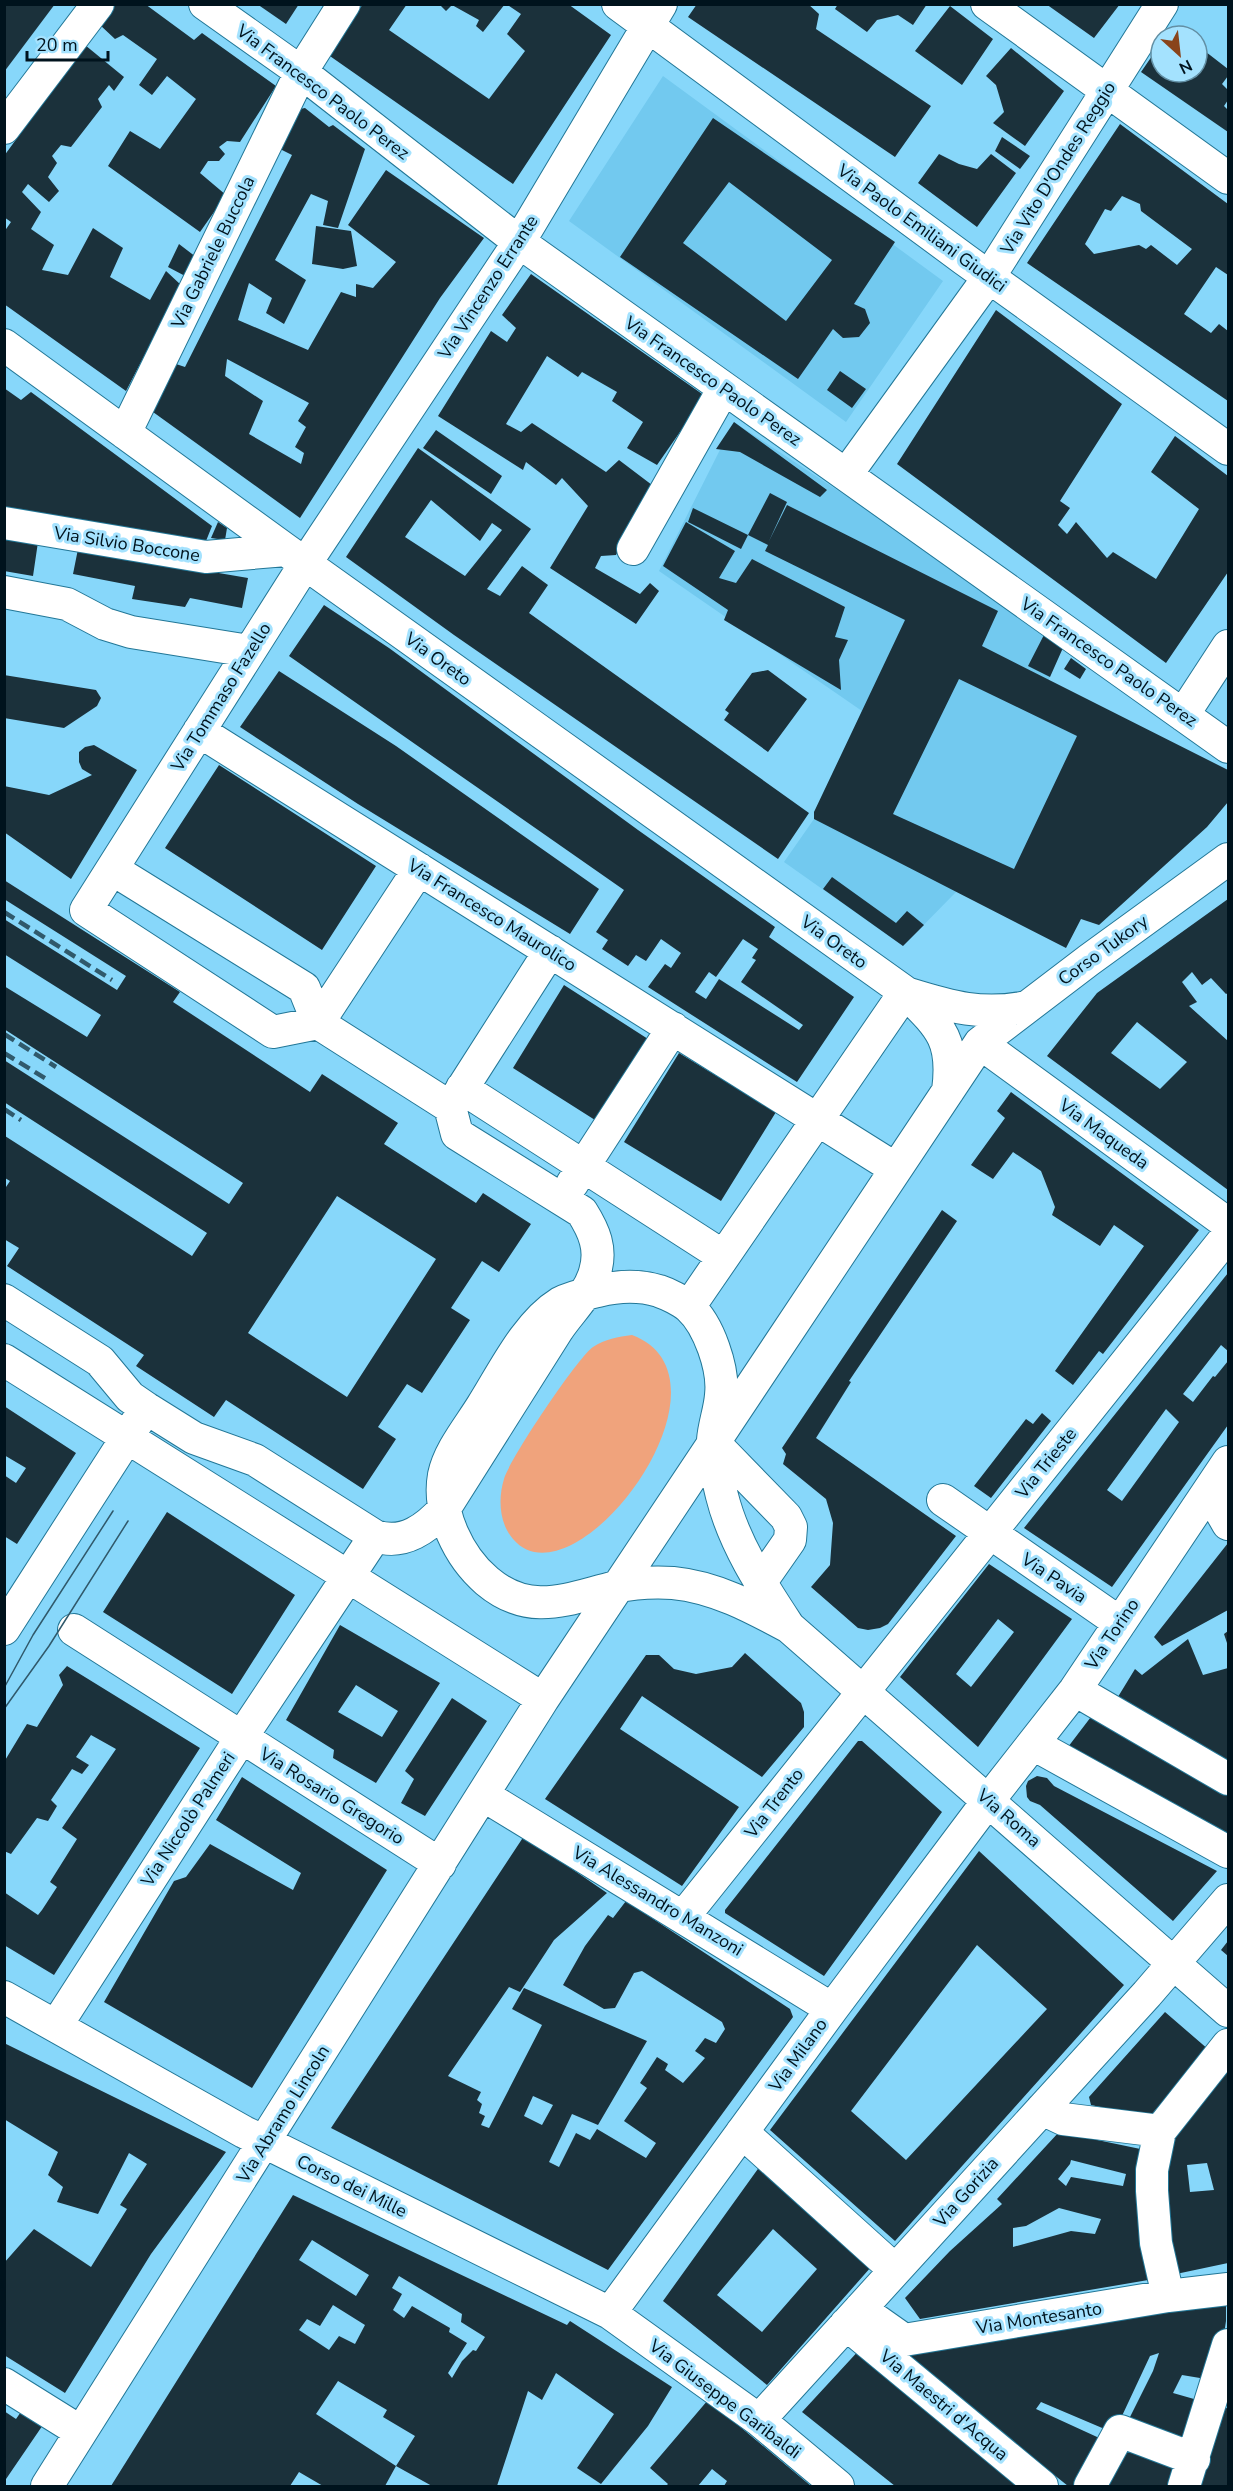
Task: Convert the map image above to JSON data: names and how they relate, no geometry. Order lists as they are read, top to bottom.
{
  "streets": {
    "street": [
      "Via Francesco Paolo Perez",
      "Via Vito D'Ondes Reggio",
      "Via Paolo Emiliani Giudici",
      "Via Gabriele Buccola",
      "Via Vincenzo Errante",
      "Via Silvio Boccone",
      "Via Oreto",
      "Via Tommaso Fazello",
      "Via Francesco Maurolico",
      "Corso Tukory",
      "Via Maqueda",
      "Via Trieste",
      "Via Pavia",
      "Via Torino",
      "Via Rosario Gregorio",
      "Via Trento",
      "Via Roma",
      "Via Niccolò Palmeri",
      "Via Alessandro Manzoni",
      "Via Milano",
      "Via Abramo Lincoln",
      "Corso dei Mille",
      "Via Gorizia",
      "Via Montesanto",
      "Via Giuseppe Garibaldi",
      "Via Maestri d'Acqua"
    ]
  },
  "crossings": [
    ["Via Francesco Paolo Perez", "Via Vito D'Ondes Reggio"],
    ["Via Francesco Paolo Perez", "Via Gabriele Buccola"],
    ["Via Francesco Paolo Perez", "Via Vincenzo Errante"],
    ["Via Vito D'Ondes Reggio", "Via Paolo Emiliani Giudici"],
    ["Via Paolo Emiliani Giudici", "Via Vincenzo Errante"],
    ["Via Gabriele Buccola", "Via Oreto"],
    ["Via Vincenzo Errante", "Via Silvio Boccone"],
    ["Via Vincenzo Errante", "Via Oreto"],
    ["Via Vincenzo Errante", "Via Tommaso Fazello"],
    ["Via Silvio Boccone", "Via Oreto"],
    ["Via Silvio Boccone", "Via Tommaso Fazello"],
    ["Via Oreto", "Via Tommaso Fazello"],
    ["Via Tommaso Fazello", "Via Francesco Maurolico"],
    ["Via Francesco Maurolico", "Corso Tukory"],
    ["Corso Tukory", "Via Maqueda"],
    ["Corso Tukory", "Via Abramo Lincoln"],
    ["Via Trieste", "Via Pavia"],
    ["Via Trieste", "Via Trento"],
    ["Via Trieste", "Via Roma"],
    ["Via Pavia", "Via Torino"],
    ["Via Torino", "Via Roma"],
    ["Via Torino", "Via Milano"],
    ["Via Rosario Gregorio", "Via Niccolò Palmeri"],
    ["Via Rosario Gregorio", "Via Abramo Lincoln"],
    ["Via Trento", "Via Roma"],
    ["Via Trento", "Via Alessandro Manzoni"],
    ["Via Roma", "Via Milano"],
    ["Via Roma", "Via Gorizia"],
    ["Via Niccolò Palmeri", "Corso dei Mille"],
    ["Via Alessandro Manzoni", "Via Milano"],
    ["Via Alessandro Manzoni", "Via Abramo Lincoln"],
    ["Via Milano", "Corso dei Mille"],
    ["Via Milano", "Via Giuseppe Garibaldi"],
    ["Via Abramo Lincoln", "Corso dei Mille"],
    ["Corso dei Mille", "Via Giuseppe Garibaldi"],
    ["Via Gorizia", "Via Montesanto"],
    ["Via Gorizia", "Via Giuseppe Garibaldi"],
    ["Via Gorizia", "Via Maestri d'Acqua"],
    ["Via Montesanto", "Via Maestri d'Acqua"]
  ],
  "scale_bar": "20 m",
  "north": "bottom right"
}
